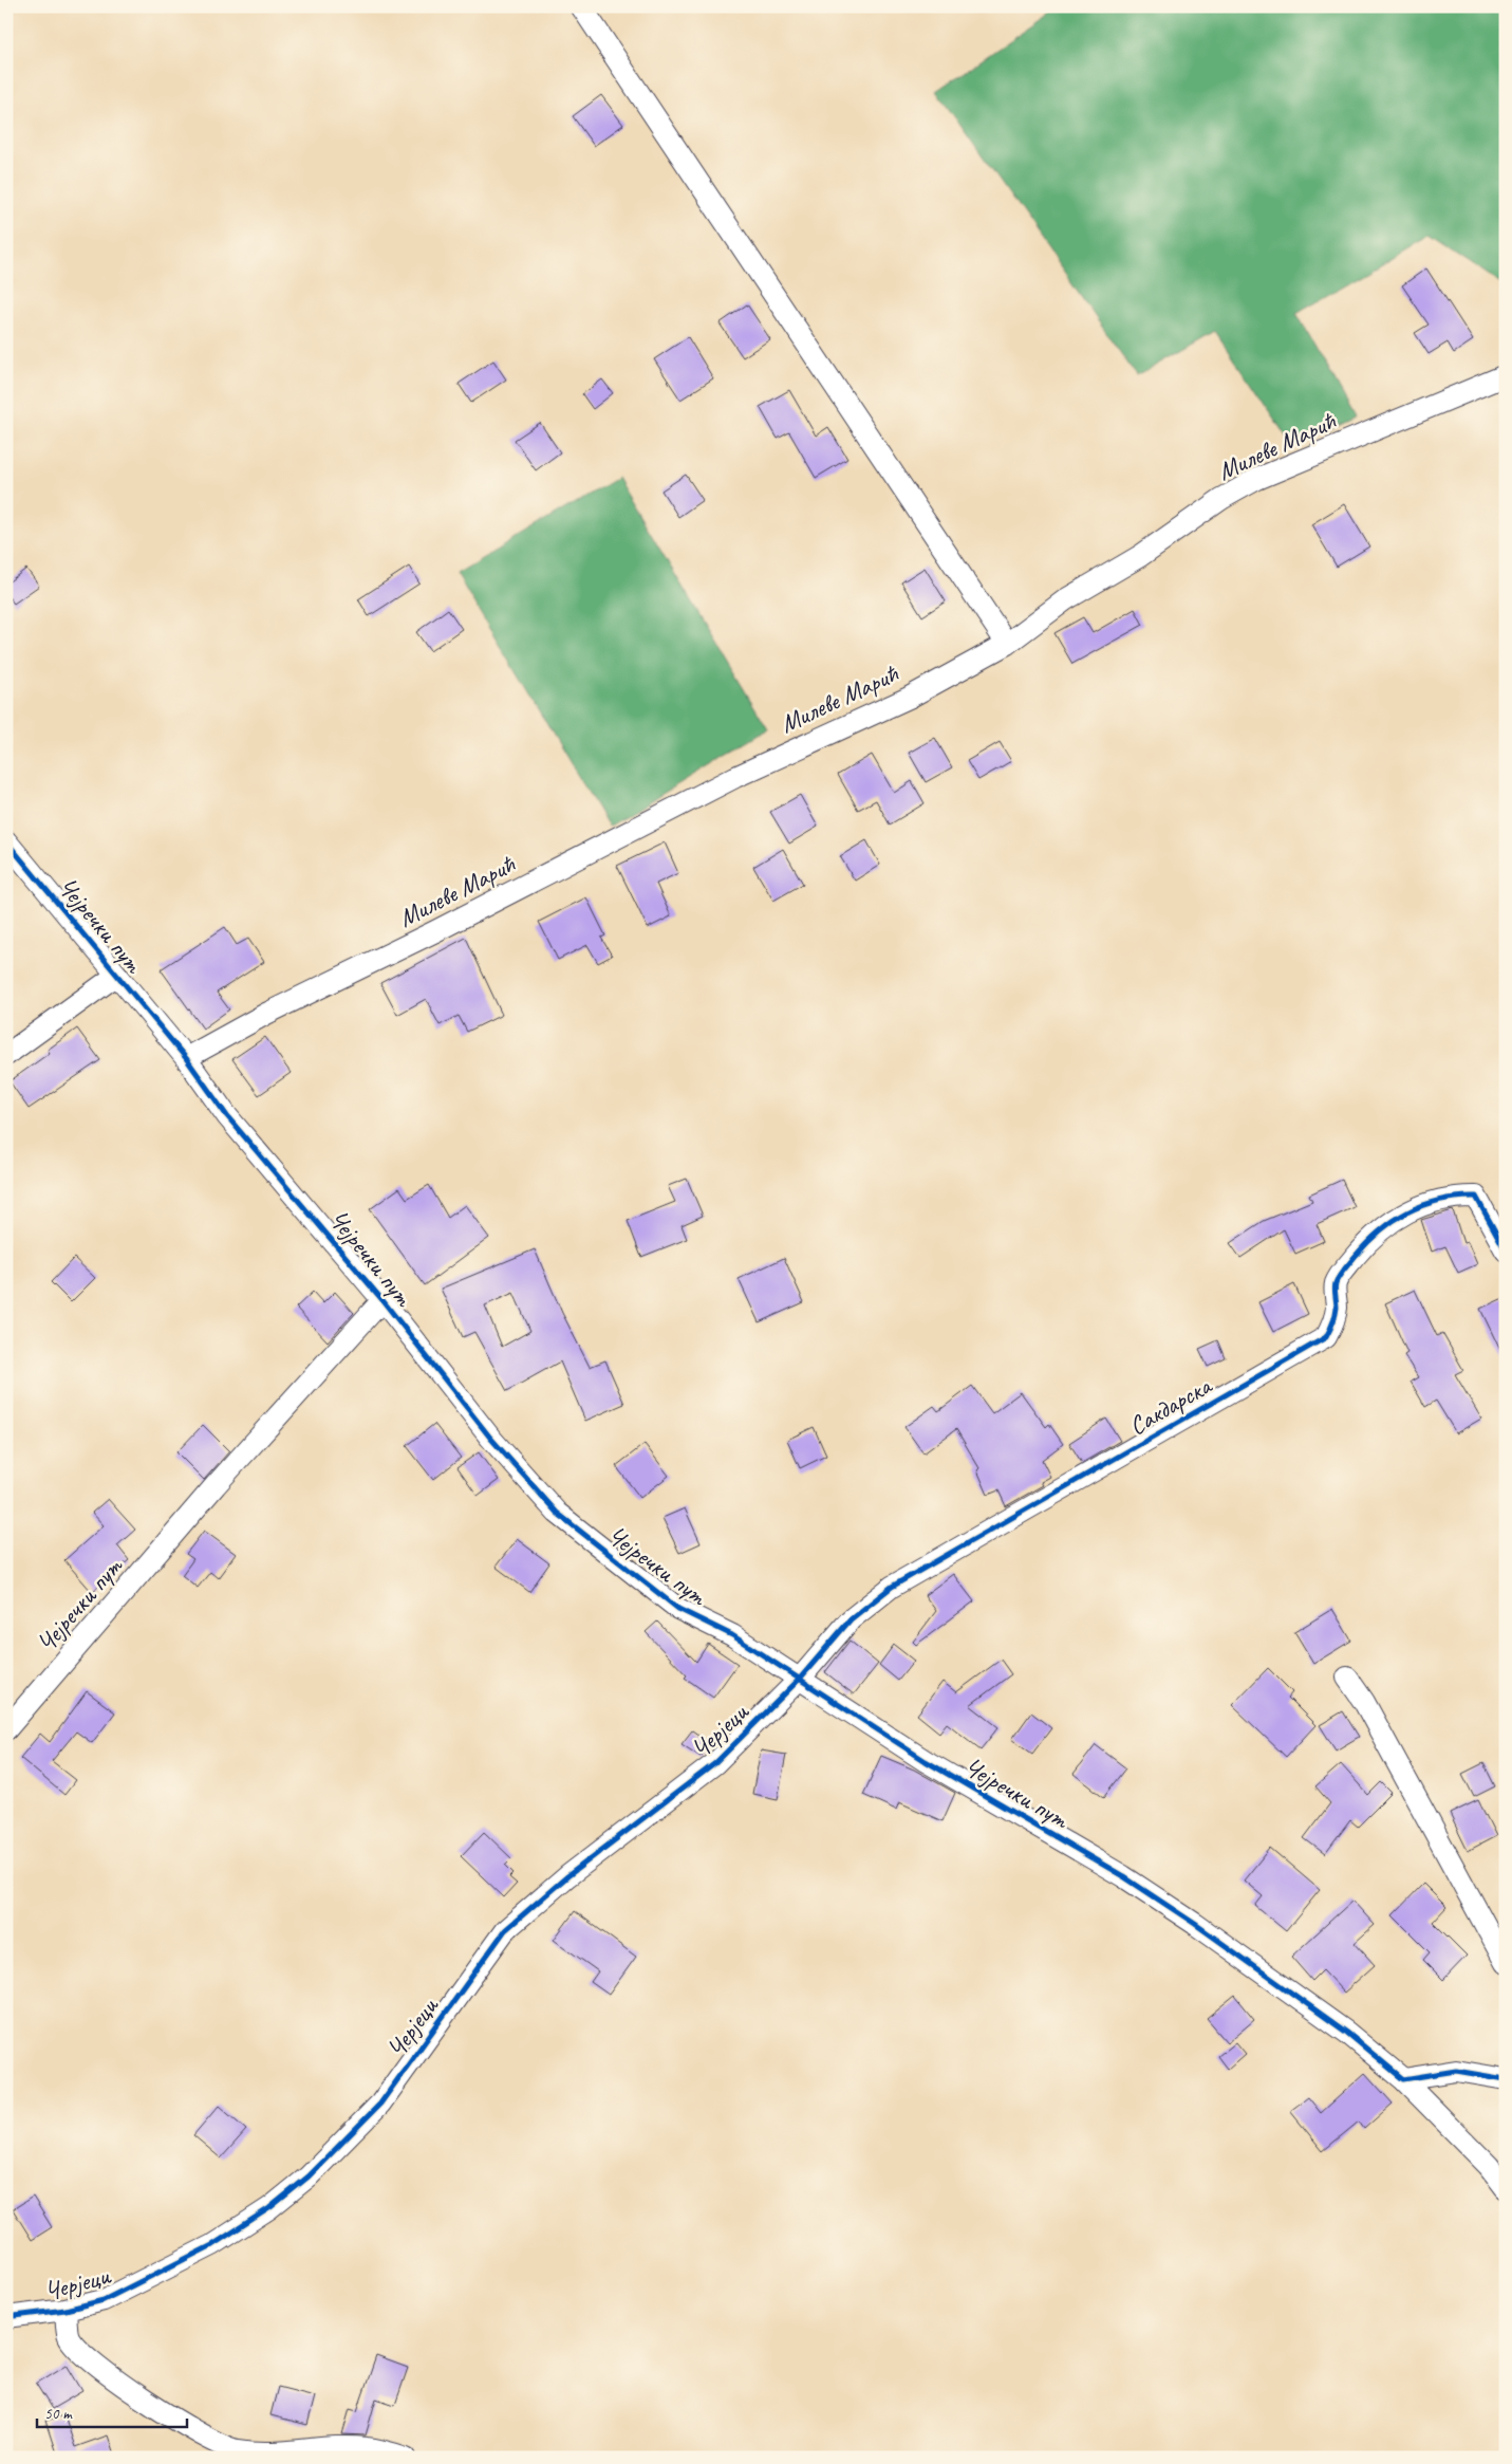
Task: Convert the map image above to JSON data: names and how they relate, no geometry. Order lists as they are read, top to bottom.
{
  "streets": {
    "street": [
      "Милеве Мaрић",
      "Чејречки пут",
      "Сакдарска",
      "Черјеци"
    ]
  },
  "crossings": [
    ["Милеве Мaрић", "Чејречки пут"],
    ["Чејречки пут", "Сакдарска"],
    ["Чејречки пут", "Черјеци"],
    ["Сакдарска", "Черјеци"]
  ],
  "scale_bar": "50 m"
}
